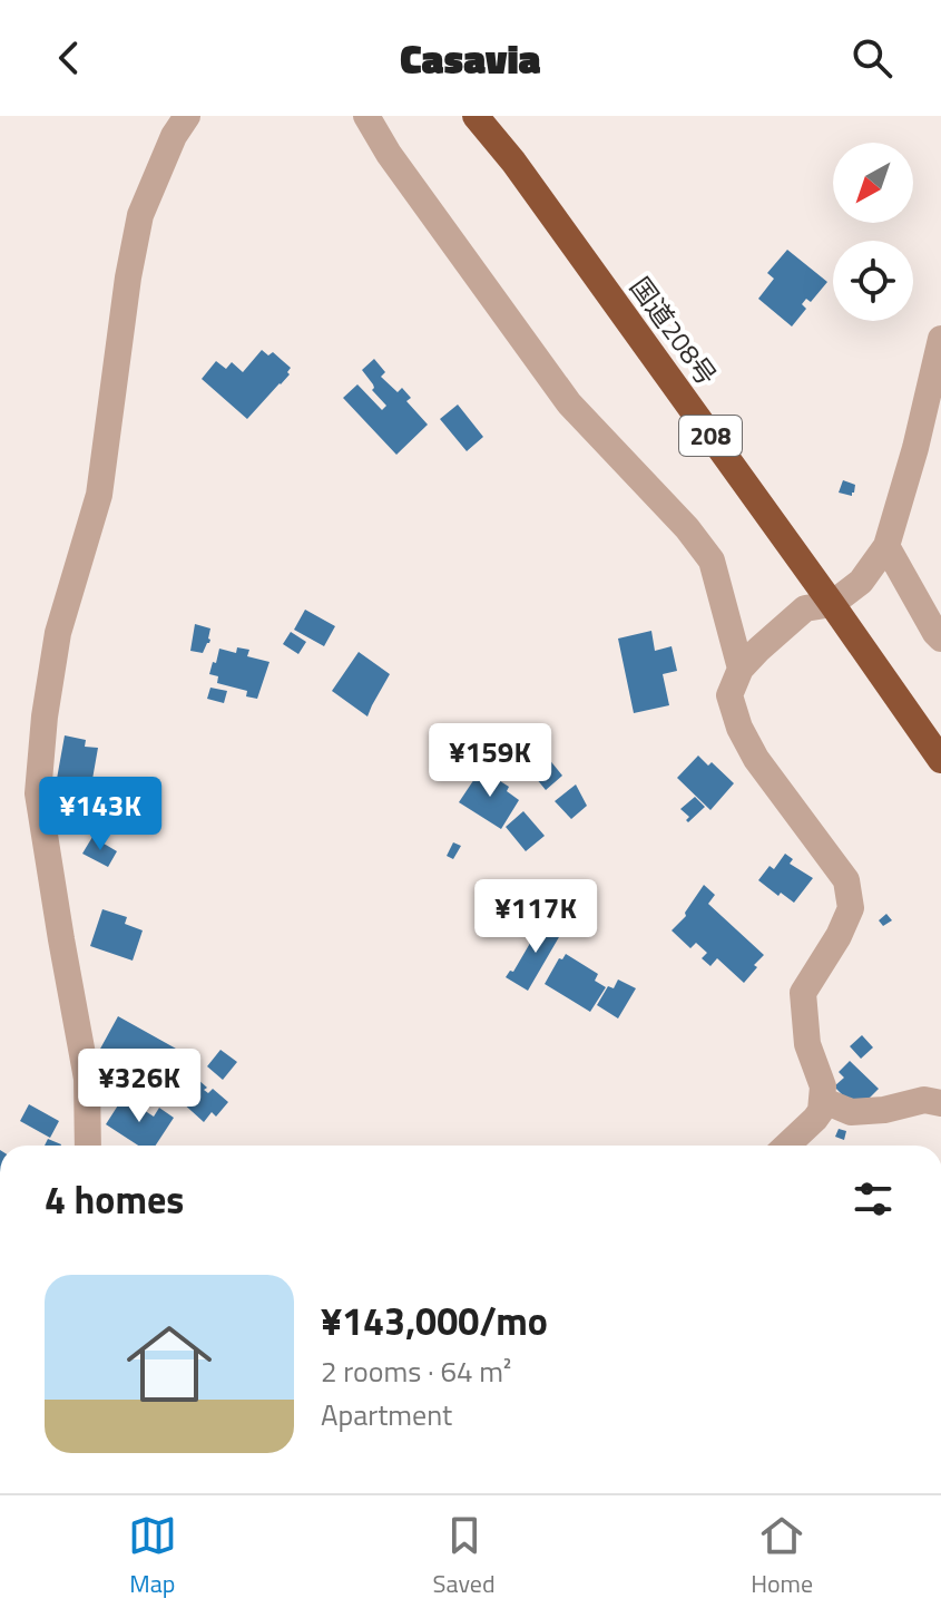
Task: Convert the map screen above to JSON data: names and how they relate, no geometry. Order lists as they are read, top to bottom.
{
  "streets": {
    "highway": ["国道208号", "208"]
  },
  "north": "bottom left",
  "page": {
    "header": "Casavia",
    "price": [
      "¥159K",
      "¥143K",
      "¥117K",
      "¥326K"
    ],
    "heading": "4 homes",
    "list": [
      {
        "name": "¥143,000/mo",
        "note": "2 rooms · 64 m² · Apartment"
      }
    ],
    "tabs": ["Map", "Saved", "Home"]
  }
}
